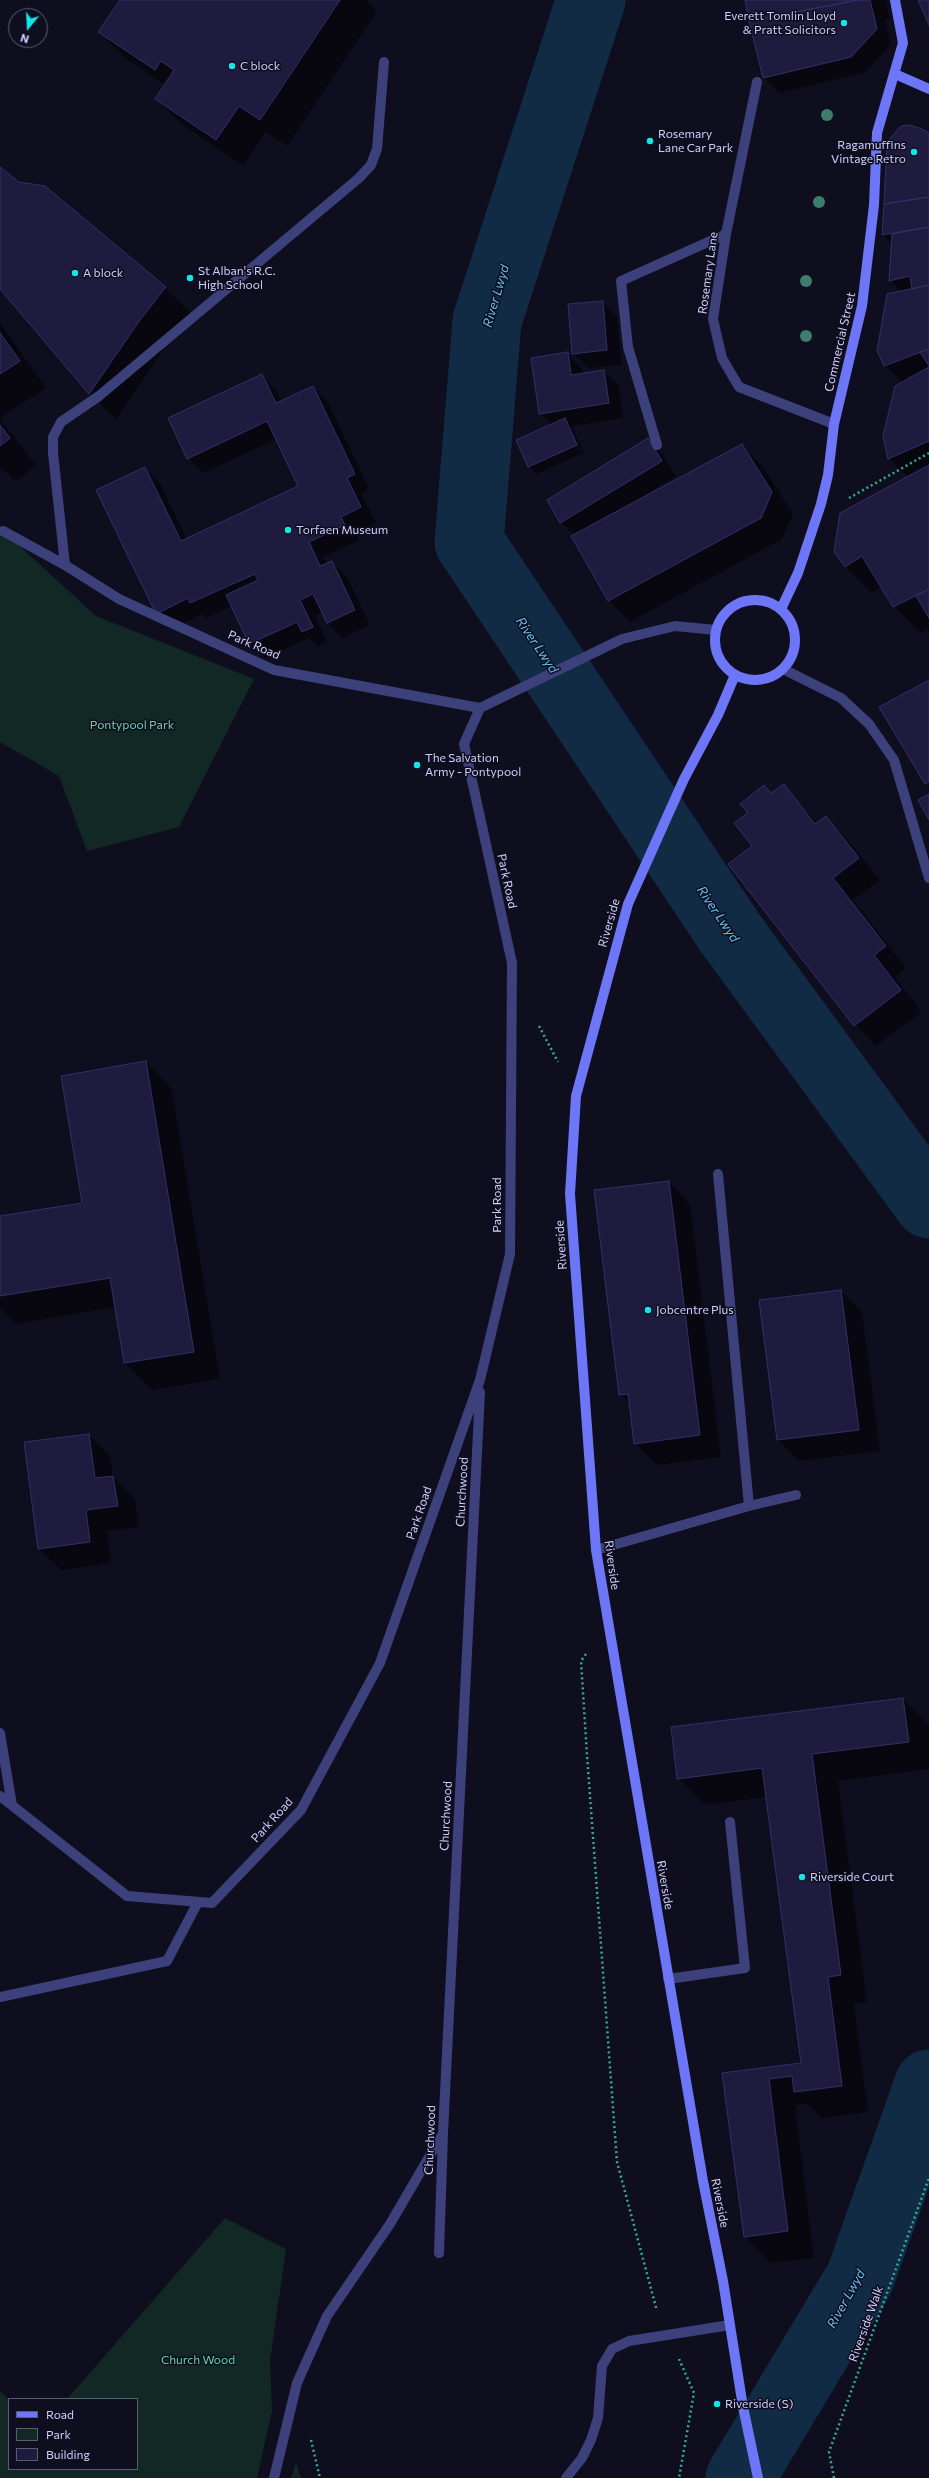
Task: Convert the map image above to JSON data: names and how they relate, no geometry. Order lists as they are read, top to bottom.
{
  "streets": {
    "street": [
      "Rosemary Lane",
      "Commercial Street",
      "Park Road",
      "Riverside",
      "Churchwood"
    ],
    "path": ["Riverside Walk"]
  },
  "crossings": [
    ["Rosemary Lane", "Commercial Street"],
    ["Commercial Street", "Riverside"],
    ["Park Road", "Churchwood"]
  ],
  "water": ["River Lwyd"],
  "parks": ["Pontypool Park", "Church Wood"],
  "places": [
    "Everett Tomlin Lloyd & Pratt Solicitors",
    "C block",
    "Rosemary Lane Car Park",
    "Ragamuffins Vintage Retro",
    "A block",
    "St Alban's R.C. High School",
    "Torfaen Museum",
    "The Salvation Army - Pontypool",
    "Jobcentre Plus",
    "Riverside Court",
    "Riverside (S)"
  ],
  "legend": ["Road", "Park", "Building"],
  "north": "bottom"
}
